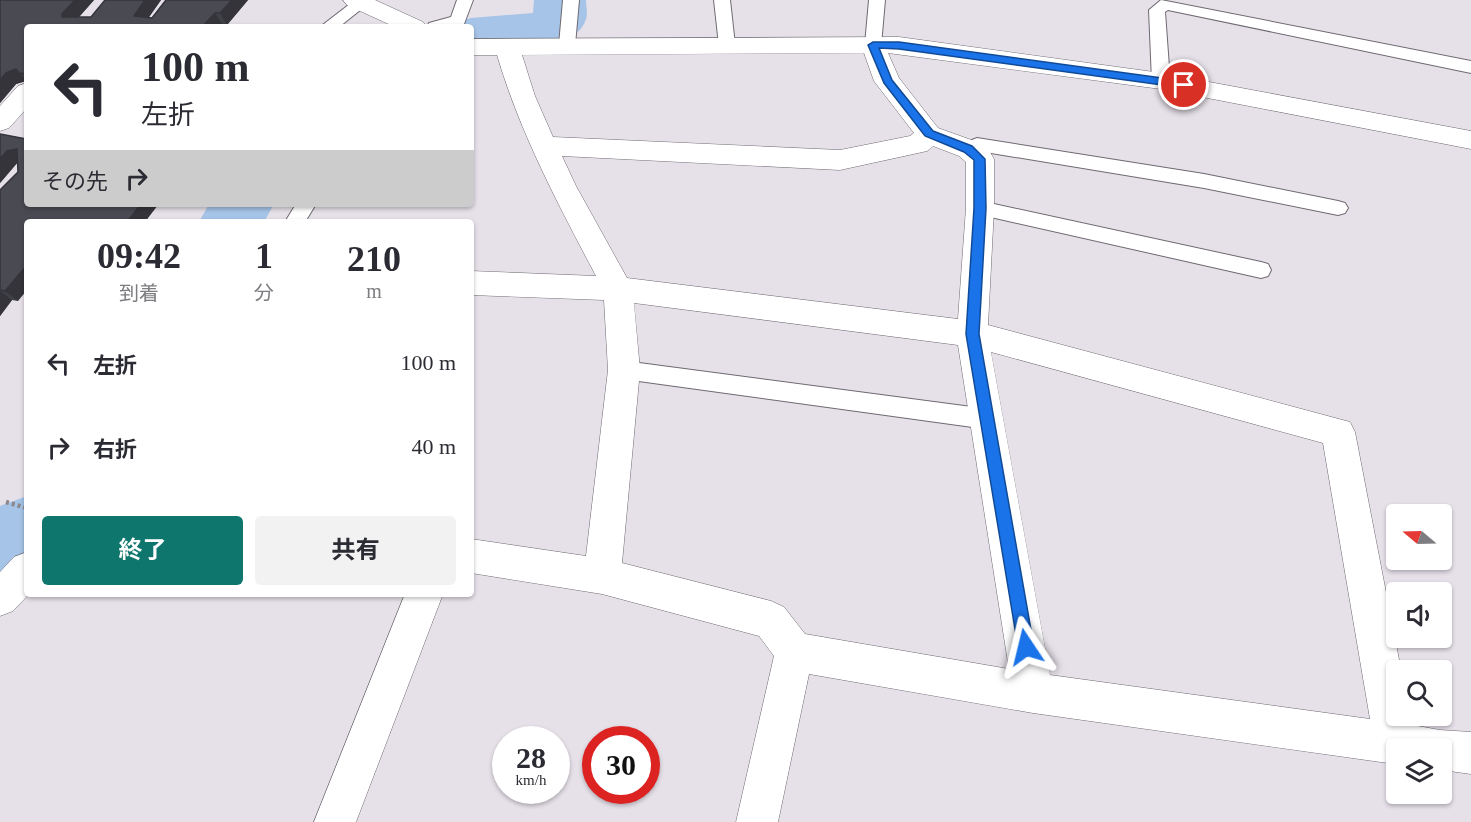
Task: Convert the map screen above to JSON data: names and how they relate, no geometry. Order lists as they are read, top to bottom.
{
  "north": "left",
  "page": {
    "turn": ["100 m", "左折"],
    "then": "その先",
    "eta": [
      "09:42",
      "到着",
      "1",
      "分",
      "210",
      "m"
    ],
    "list": [
      {
        "name": "左折",
        "value": "100 m"
      },
      {
        "name": "右折",
        "value": "40 m"
      }
    ],
    "buttons": ["終了", "共有"],
    "speed": "28 km/h",
    "limit": "30"
  }
}
